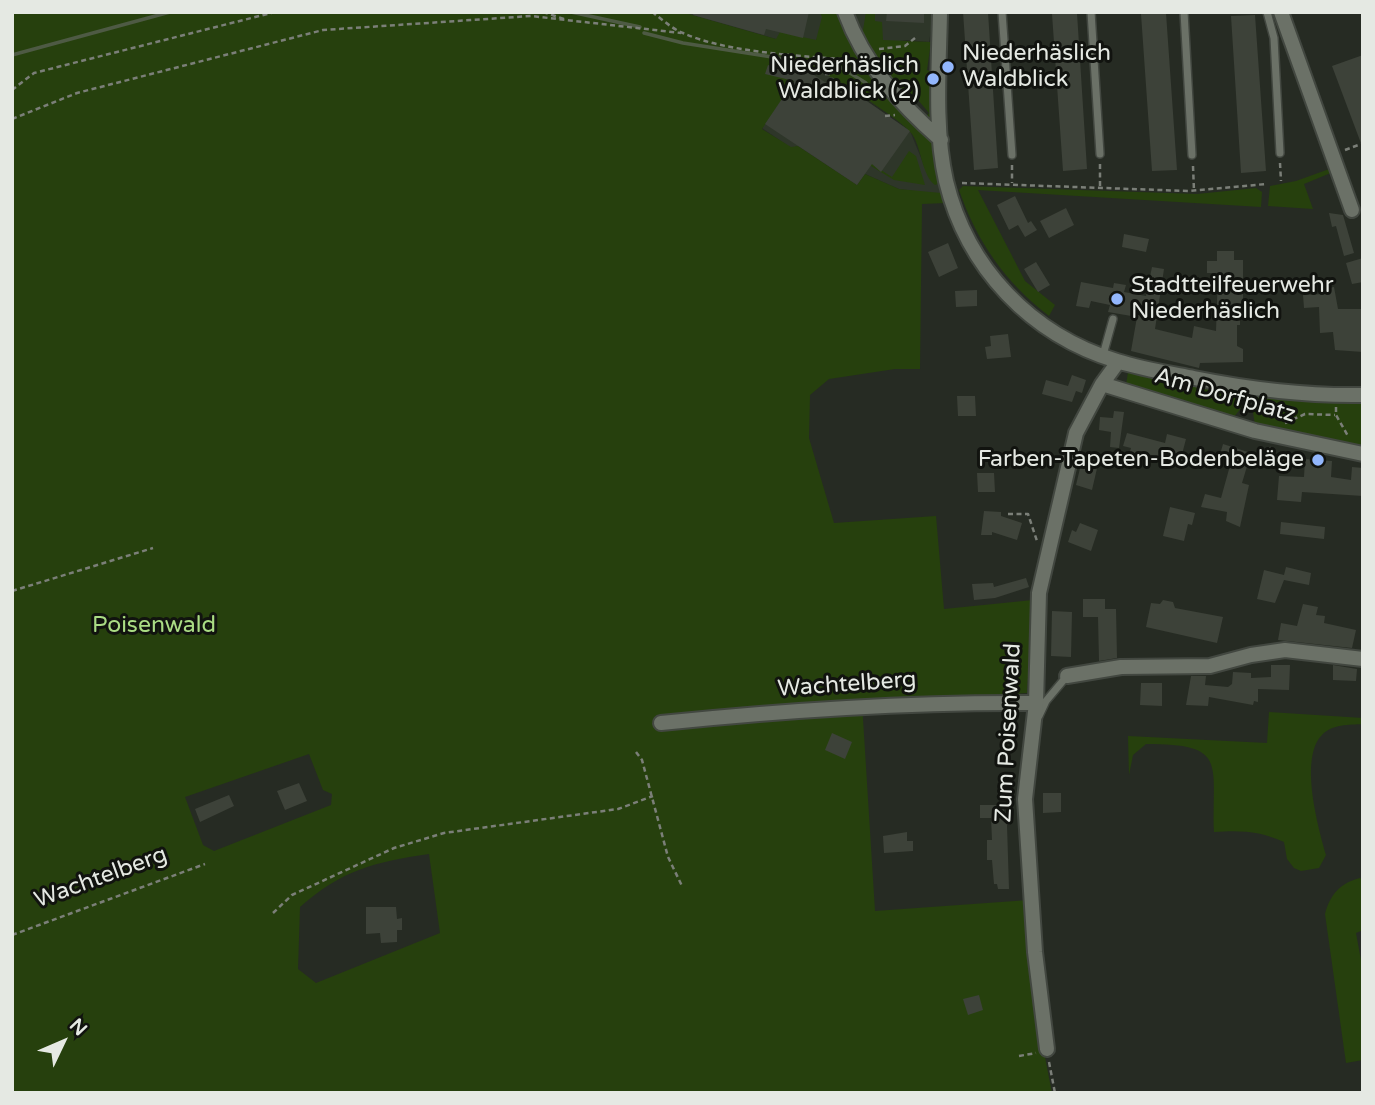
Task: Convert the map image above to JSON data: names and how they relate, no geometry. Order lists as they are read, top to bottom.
{
  "streets": {
    "street": ["Am Dorfplatz", "Wachtelberg", "Zum Poisenwald"]
  },
  "crossings": [
    ["Am Dorfplatz", "Zum Poisenwald"],
    ["Wachtelberg", "Zum Poisenwald"]
  ],
  "parks": ["Poisenwald"],
  "places": [
    "Niederhäslich Waldblick",
    "Niederhäslich Waldblick (2)",
    "Stadtteilfeuerwehr Niederhäslich",
    "Farben-Tapeten-Bodenbeläge"
  ],
  "north": "top right"
}
